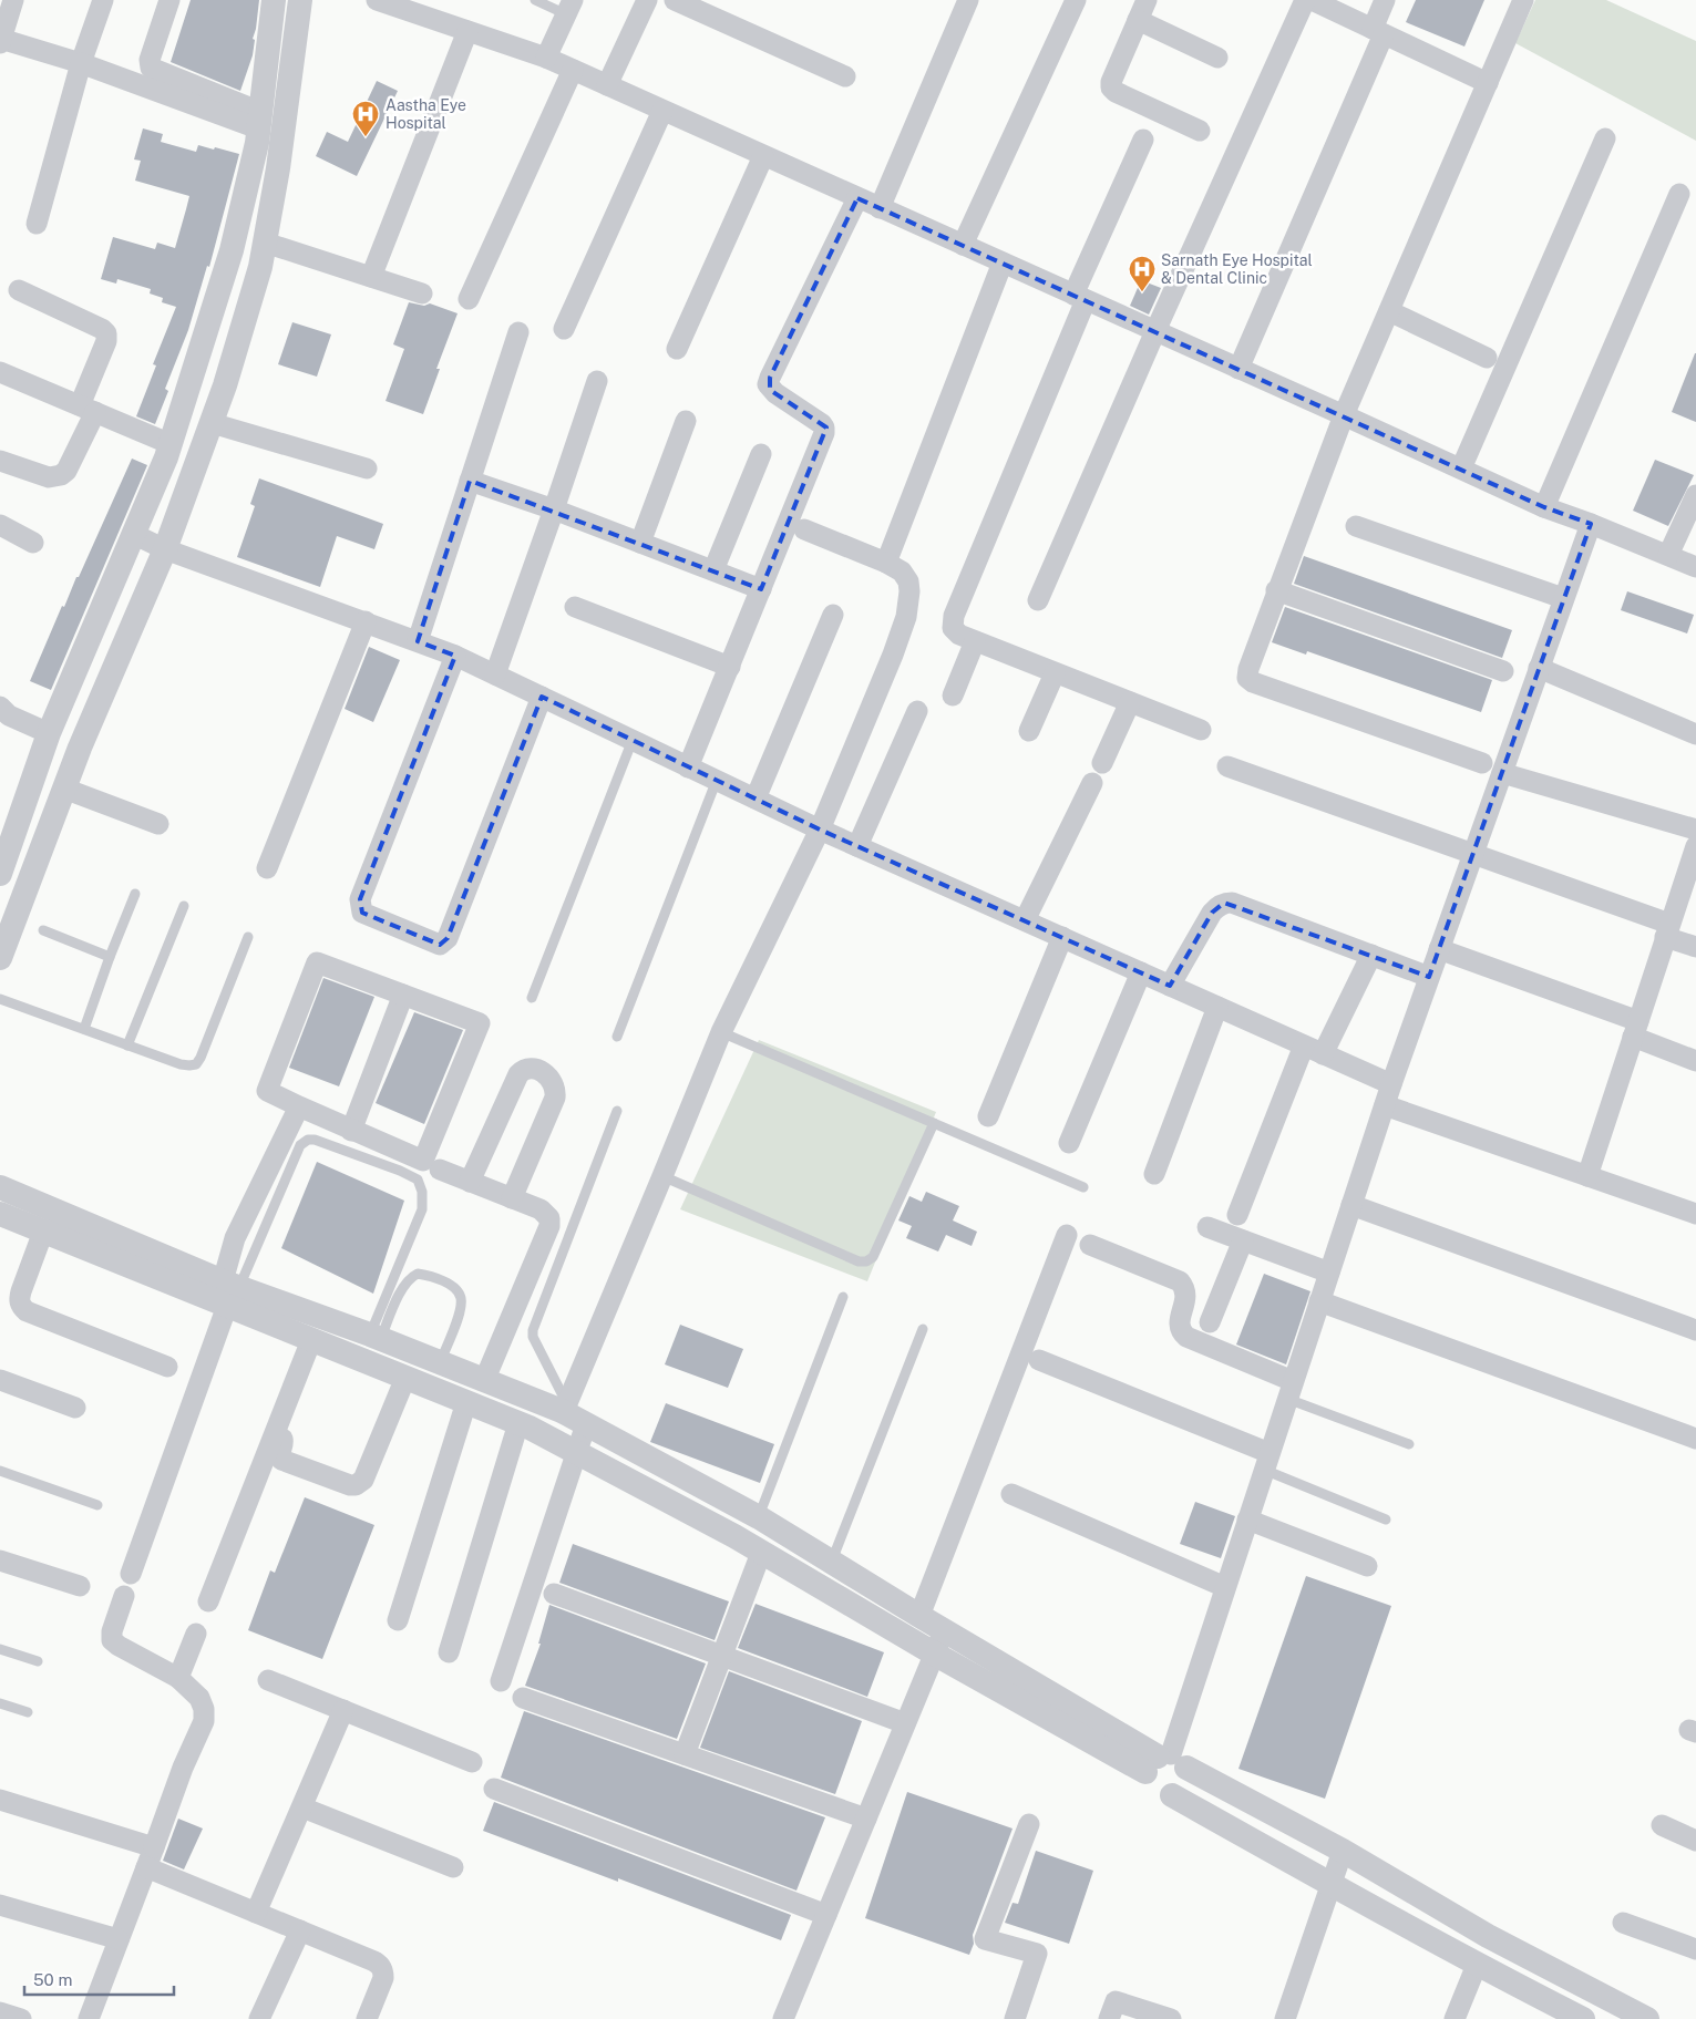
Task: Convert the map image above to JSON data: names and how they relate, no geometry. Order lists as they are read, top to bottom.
{
  "places": {
    "hospital": ["Aastha Eye Hospital", "Sarnath Eye Hospital & Dental Clinic"]
  },
  "scale_bar": "50 m"
}
